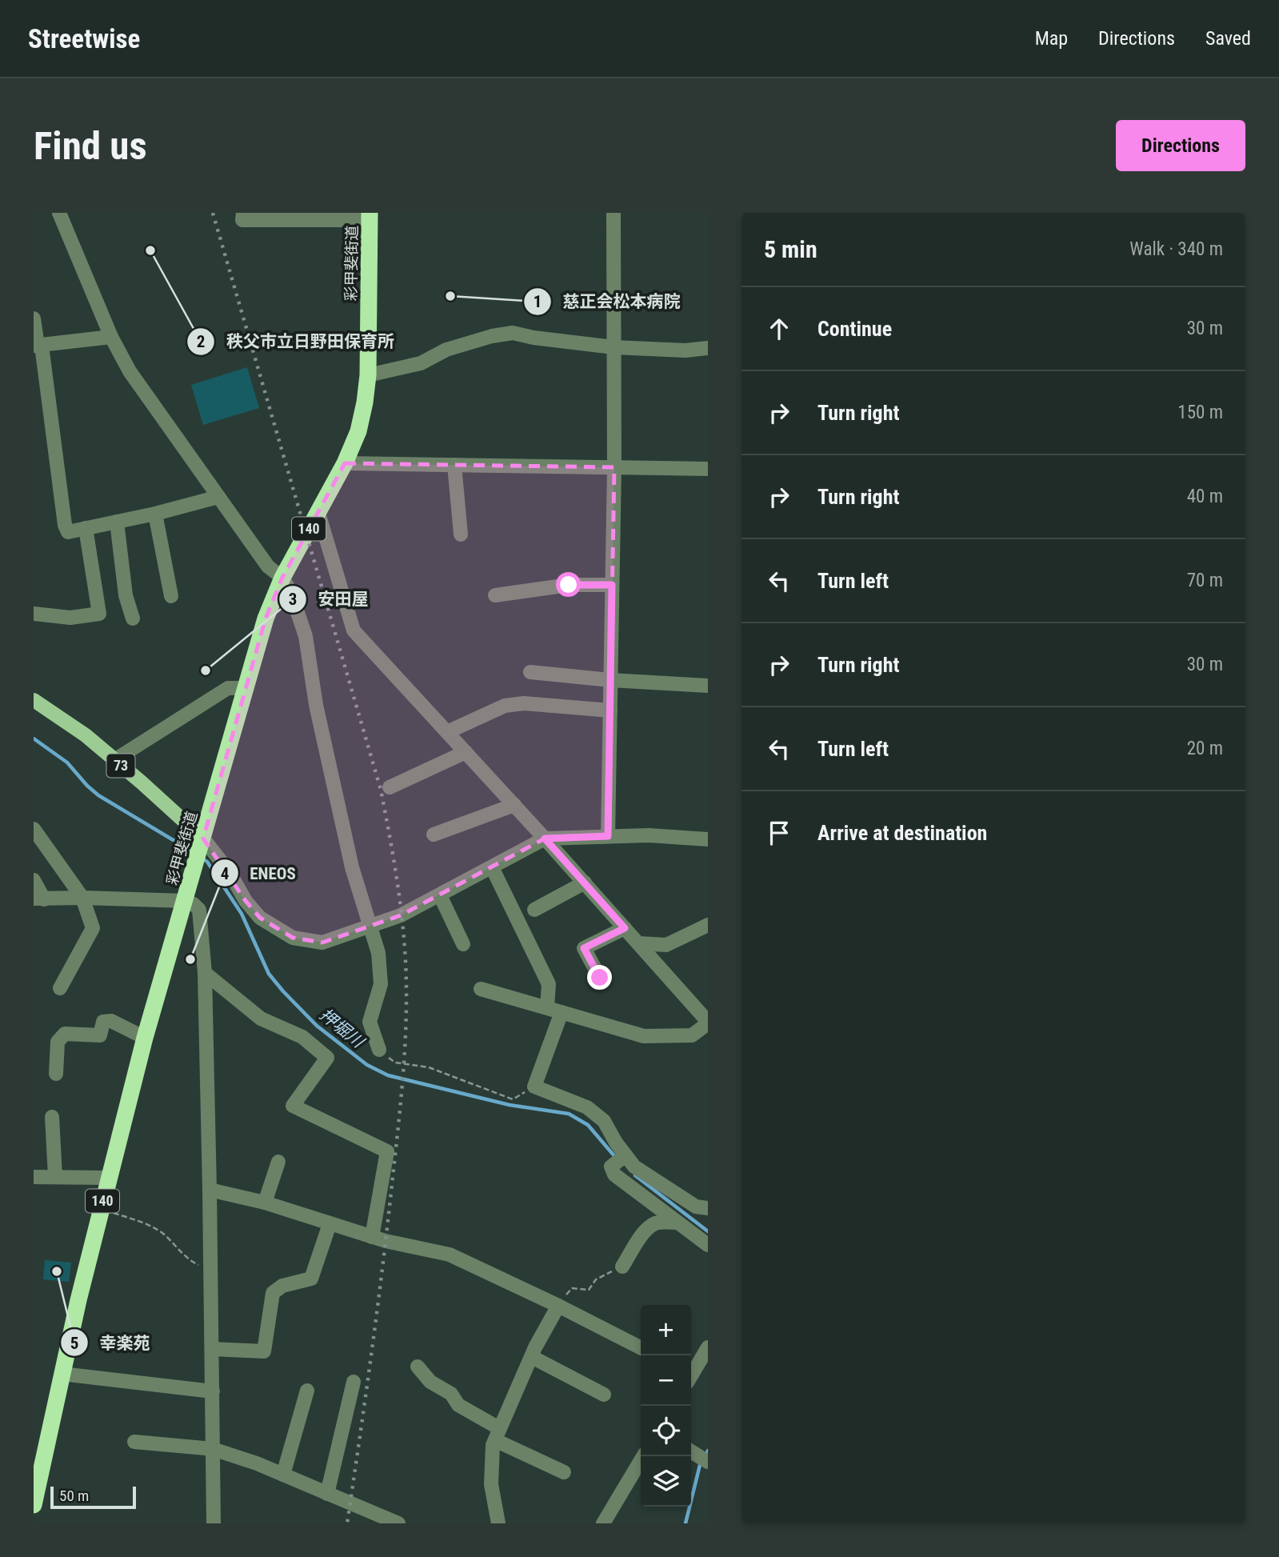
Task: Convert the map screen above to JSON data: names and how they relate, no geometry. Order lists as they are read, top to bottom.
{
  "streets": {
    "highway": ["彩甲斐街道", "140"],
    "main road": ["73"]
  },
  "crossings": [
    ["彩甲斐街道", "73"]
  ],
  "water": ["押堀川"],
  "places": [
    "秩父市立日野田保育所",
    "慈正会松本病院",
    "安田屋",
    "ENEOS",
    "幸楽苑"
  ],
  "scale_bar": "50 m",
  "page": {
    "header": "Streetwise",
    "nav": ["Map", "Directions", "Saved"],
    "buttons": "Directions",
    "title": "Find us",
    "heading": ["5 min", "Walk · 340 m"],
    "list": [
      ["Continue", "30 m"],
      ["Turn right", "150 m"],
      ["Turn right", "40 m"],
      ["Turn left", "70 m"],
      ["Turn right", "30 m"],
      ["Turn left", "20 m"],
      "Arrive at destination"
    ],
    "map_buttons": ["+", "−"],
    "scale": "50 m"
  }
}
